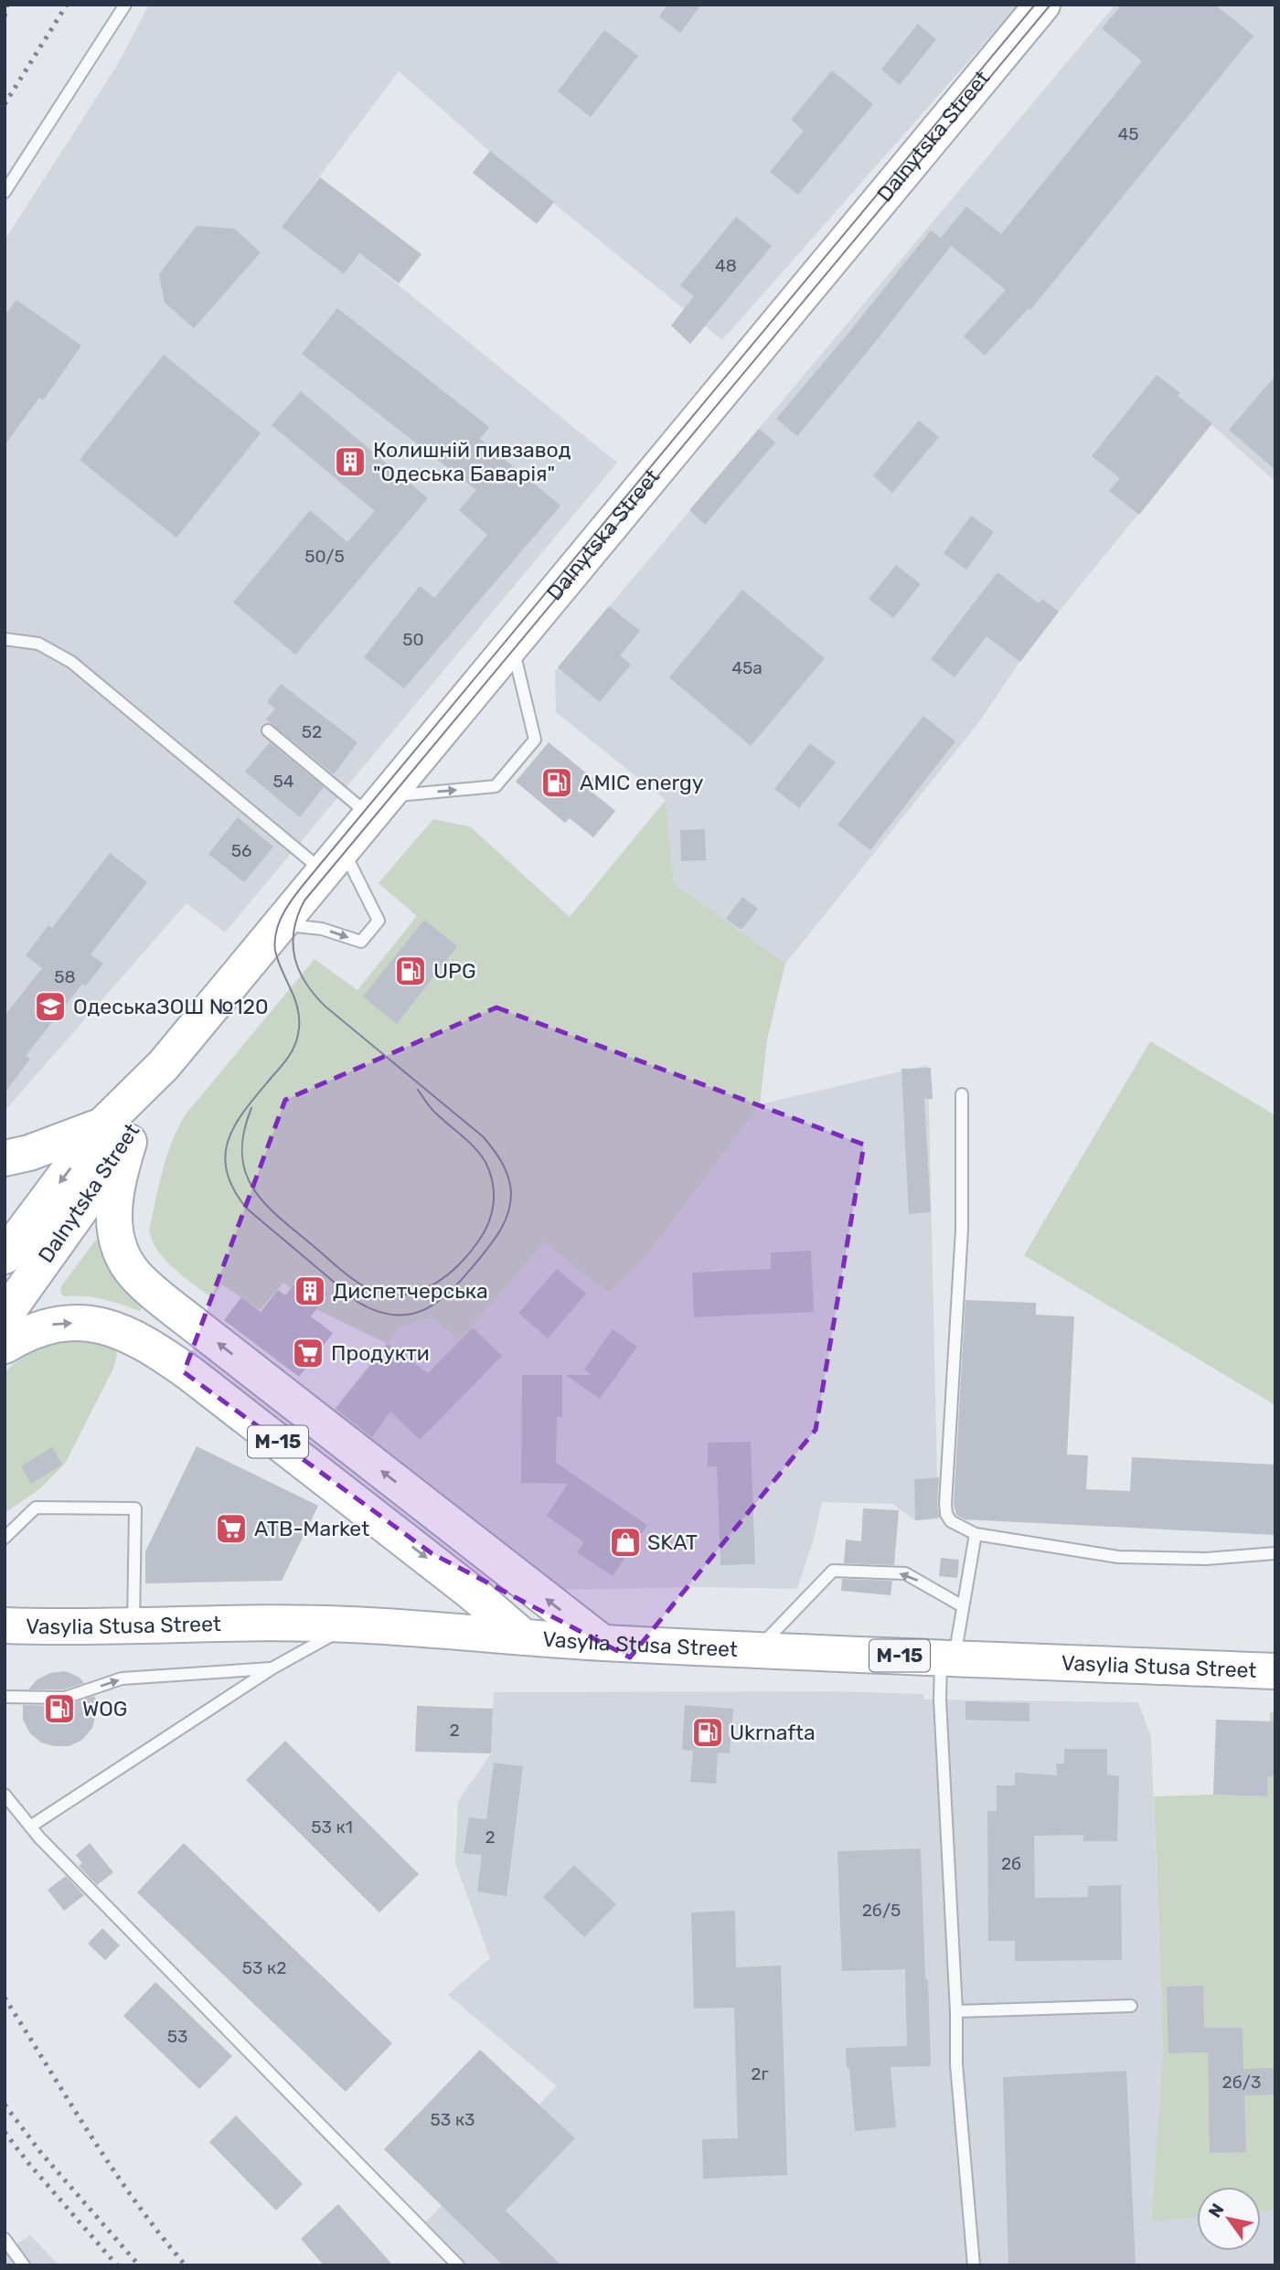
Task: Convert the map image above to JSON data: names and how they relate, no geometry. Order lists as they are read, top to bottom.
{
  "streets": {
    "main road": ["Dalnytska Street", "М-15", "Vasylia Stusa Street"]
  },
  "crossings": [
    ["М-15", "Vasylia Stusa Street"]
  ],
  "places": {
    "building": ["Колишній пивзавод \"Одеська Баварія\"", "Диспетчерська"],
    "fuel station": [
      "AMIC energy",
      "UPG",
      "WOG",
      "Ukrnafta"
    ],
    "school or university": ["ОдеськаЗОШ №120"],
    "supermarket": ["Продукти", "ATB-Market"],
    "shop": ["SKAT"]
  },
  "house_numbers": [
    "45",
    "48",
    "50/5",
    "50",
    "45а",
    "52",
    "54",
    "56",
    "58",
    "2",
    "53 к1",
    "2",
    "2б",
    "2б/5",
    "53 к2",
    "53",
    "2г",
    "2б/3",
    "53 к3"
  ],
  "north": "top left"
}
